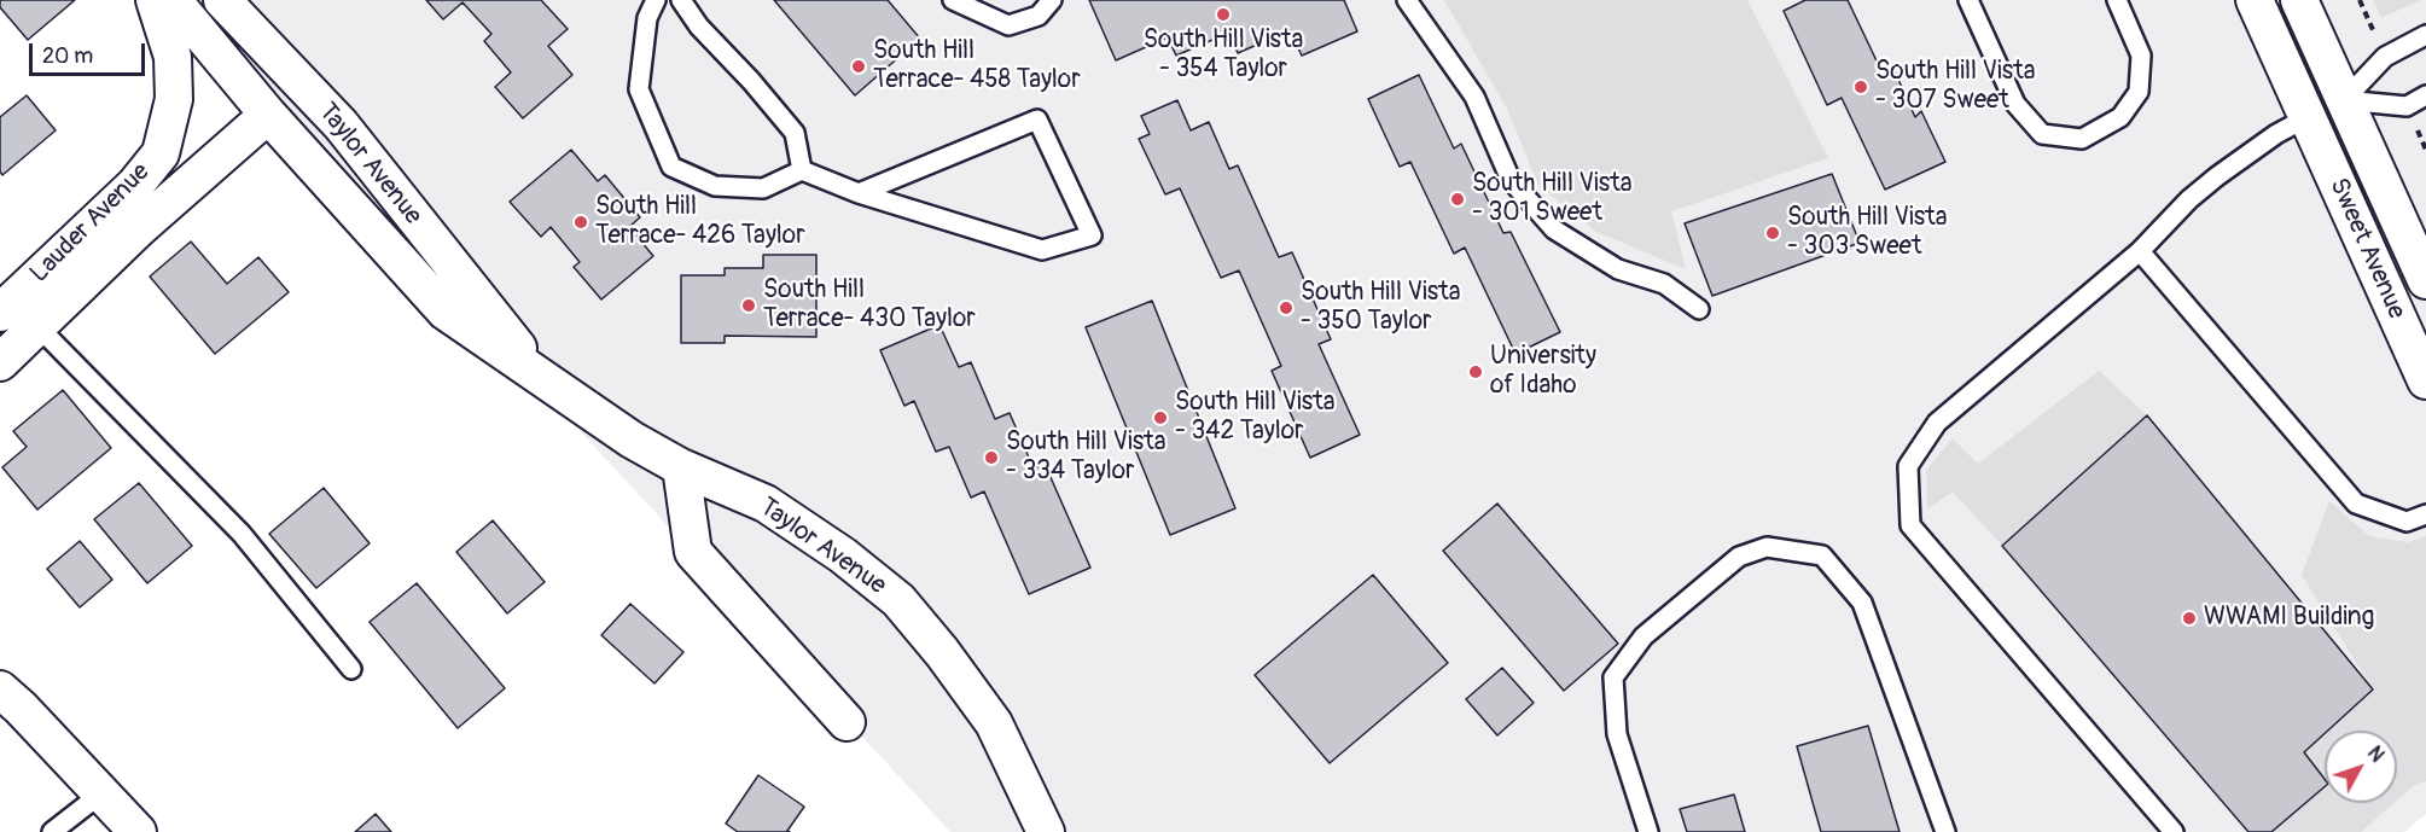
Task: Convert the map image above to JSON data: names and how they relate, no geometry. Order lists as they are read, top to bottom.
{
  "streets": {
    "street": ["Taylor Avenue", "Lauder Avenue", "Sweet Avenue"]
  },
  "crossings": [
    ["Taylor Avenue", "Lauder Avenue"]
  ],
  "places": [
    "South Hill Vista - 354 Taylor",
    "South Hill Terrace- 458 Taylor",
    "South Hill Vista - 307 Sweet",
    "South Hill Vista - 301 Sweet",
    "South Hill Terrace- 426 Taylor",
    "South Hill Vista - 303 Sweet",
    "South Hill Terrace- 430 Taylor",
    "South Hill Vista - 350 Taylor",
    "University of Idaho",
    "South Hill Vista - 342 Taylor",
    "South Hill Vista - 334 Taylor",
    "WWAMI Building"
  ],
  "scale_bar": "20 m",
  "north": "top right"
}
